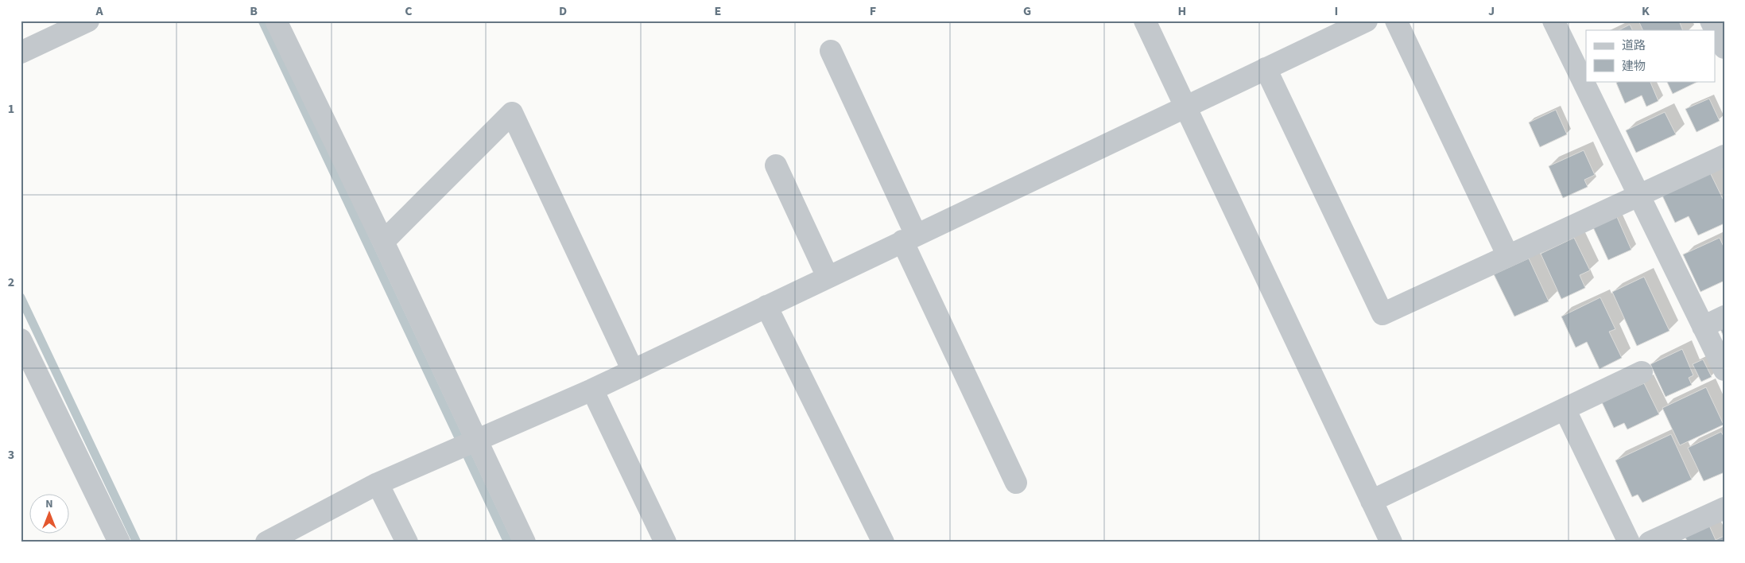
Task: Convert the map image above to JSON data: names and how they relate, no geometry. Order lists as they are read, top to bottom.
{
  "legend": ["道路", "建物"],
  "north": "top",
  "grid": {
    "columns": [
      "A",
      "B",
      "C",
      "D",
      "E",
      "F",
      "G",
      "H",
      "I",
      "J",
      "K"
    ],
    "rows": ["1", "2", "3"]
  }
}
